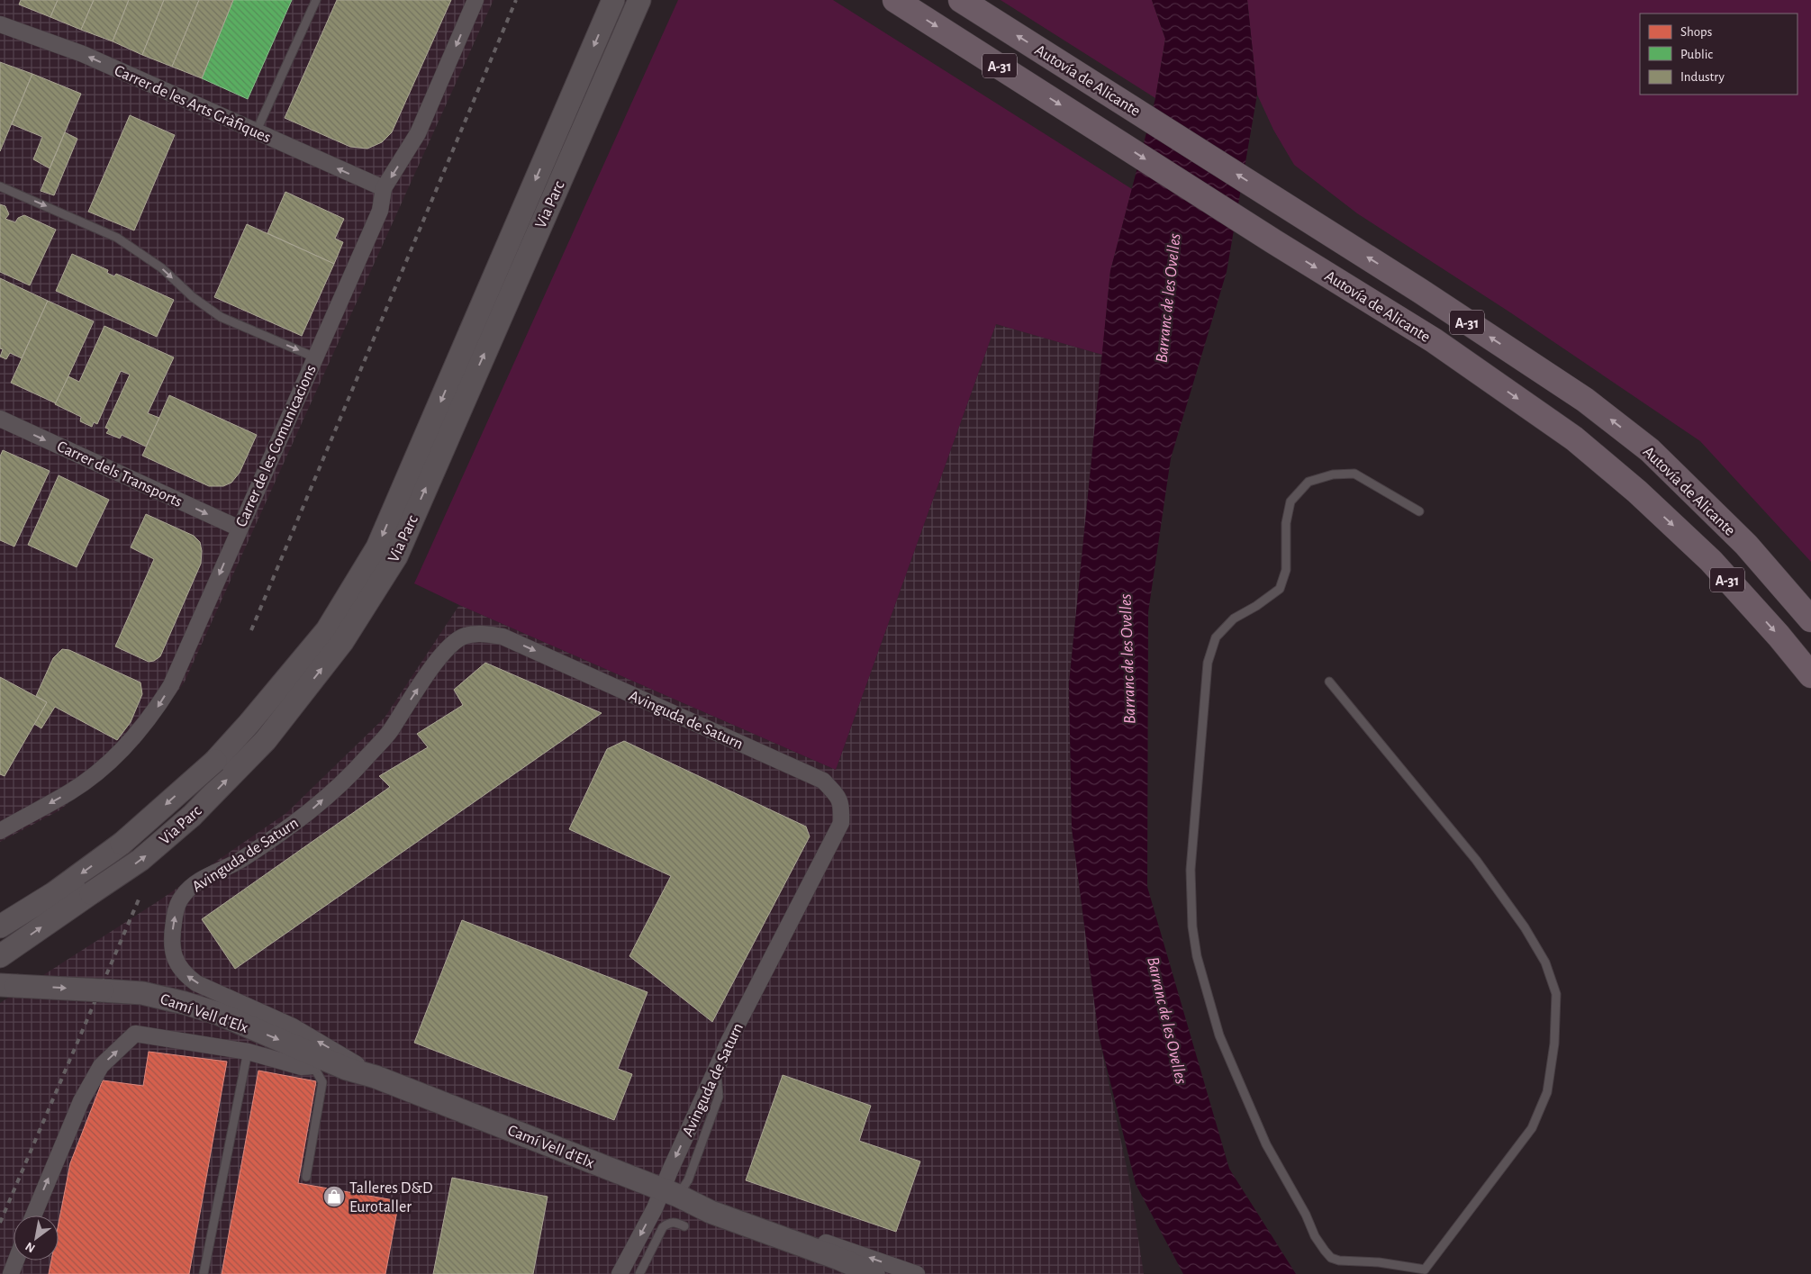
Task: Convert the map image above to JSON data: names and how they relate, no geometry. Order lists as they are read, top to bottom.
{
  "streets": {
    "highway": ["A-31", "Autovía de Alicante"],
    "main road": ["Via Parc", "Camí Vell d'Elx"],
    "street": [
      "Carrer de les Arts Gràfiques",
      "Carrer de les Comunicacions",
      "Carrer dels Transports",
      "Avinguda de Saturn"
    ]
  },
  "crossings": [
    ["Carrer de les Arts Gràfiques", "Carrer de les Comunicacions"],
    ["Carrer de les Comunicacions", "Carrer dels Transports"],
    ["Avinguda de Saturn", "Camí Vell d'Elx"]
  ],
  "one_way": ["Carrer de les Arts Gràfiques", "Carrer de les Comunicacions", "Carrer dels Transports"],
  "water": ["Barranc de les Ovelles"],
  "places": {
    "shop": ["Talleres D&D Eurotaller"]
  },
  "legend": ["Shops", "Public", "Industry"],
  "north": "bottom left"
}
